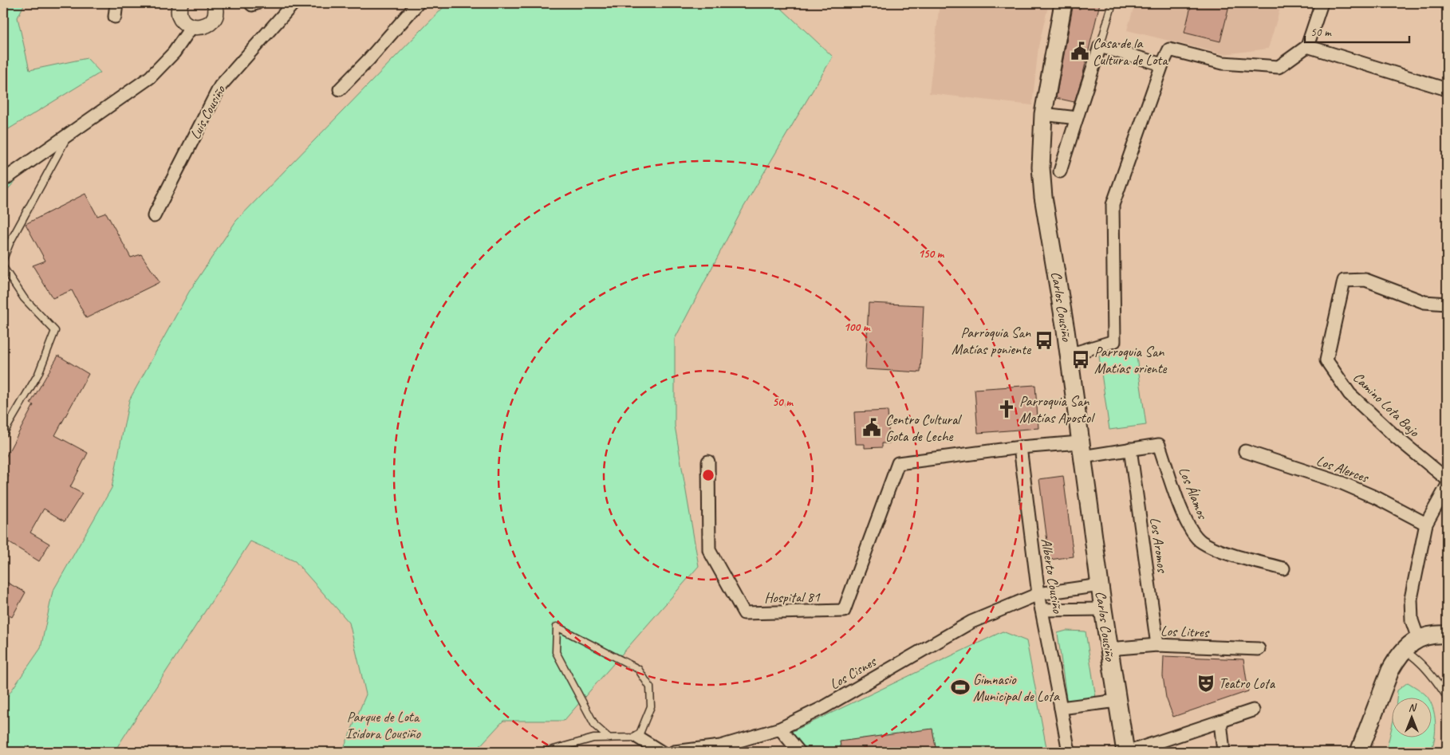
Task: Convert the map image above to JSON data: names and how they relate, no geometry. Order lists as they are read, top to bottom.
{
  "streets": {
    "main road": ["Carlos Cousiño"],
    "street": [
      "Luis Cousiño",
      "Camino Lota Bajo",
      "Los Alerces",
      "Los Álamos",
      "Los Aromos",
      "Alberto Cousiño",
      "Hospital 81",
      "Los Litres",
      "Los Cisnes"
    ]
  },
  "crossings": [
    ["Carlos Cousiño", "Los Álamos"],
    ["Carlos Cousiño", "Los Litres"],
    ["Carlos Cousiño", "Los Cisnes"],
    ["Los Álamos", "Los Aromos"],
    ["Los Álamos", "Alberto Cousiño"],
    ["Los Álamos", "Hospital 81"],
    ["Los Aromos", "Los Litres"],
    ["Alberto Cousiño", "Los Cisnes"]
  ],
  "parks": ["Parque de Lota Isidora Cousiño"],
  "places": {
    "public building": ["Casa de la Cultura de Lota", "Centro Cultural Gota de Leche"],
    "bus stop": ["Parroquia San Matías poniente", "Parroquia San Matías oriente"],
    "church": ["Parroquia San Matías Apostol"],
    "theatre": ["Teatro Lota"],
    "sports": ["Gimnasio Municipal de Lota"]
  },
  "scale_bar": "50 m",
  "north": "top",
  "rings": ["150 m", "100 m", "50 m"]
}
